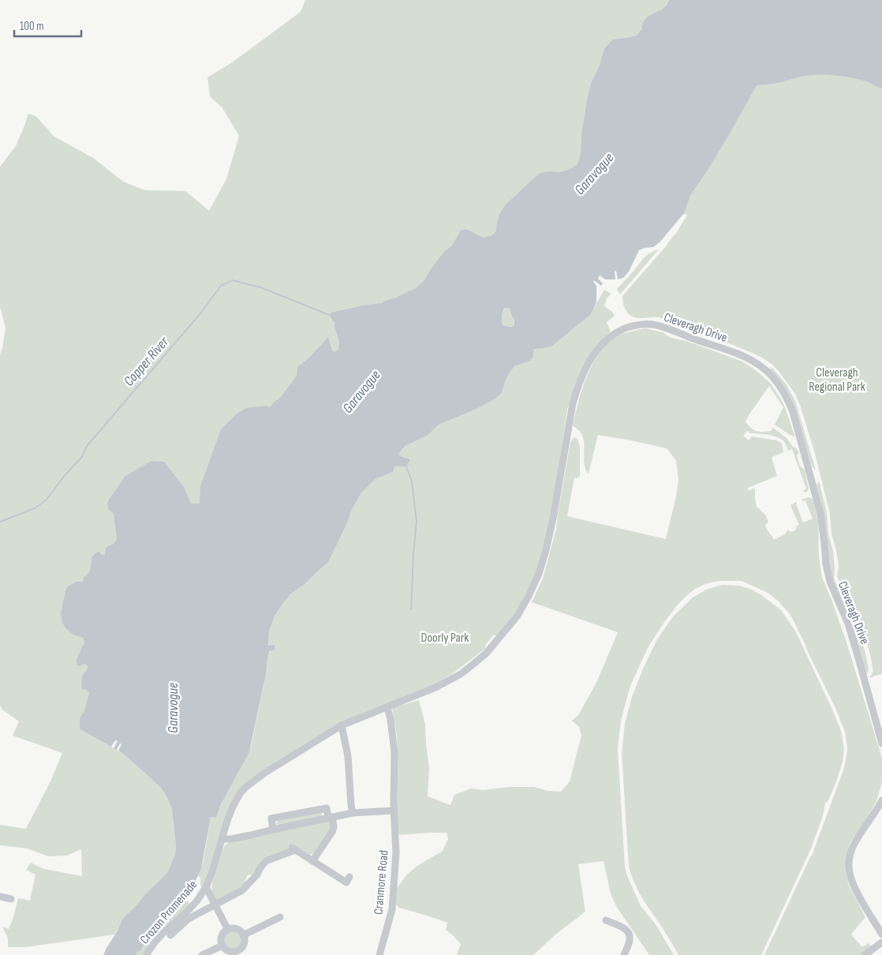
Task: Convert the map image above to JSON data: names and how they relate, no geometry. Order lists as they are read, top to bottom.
{
  "streets": {
    "street": ["Cleveragh Drive", "Cranmore Road", "Crozon Promenade"]
  },
  "water": ["Garavogue", "Copper River"],
  "parks": ["Cleveragh Regional Park", "Doorly Park"],
  "scale_bar": "100 m"
}
